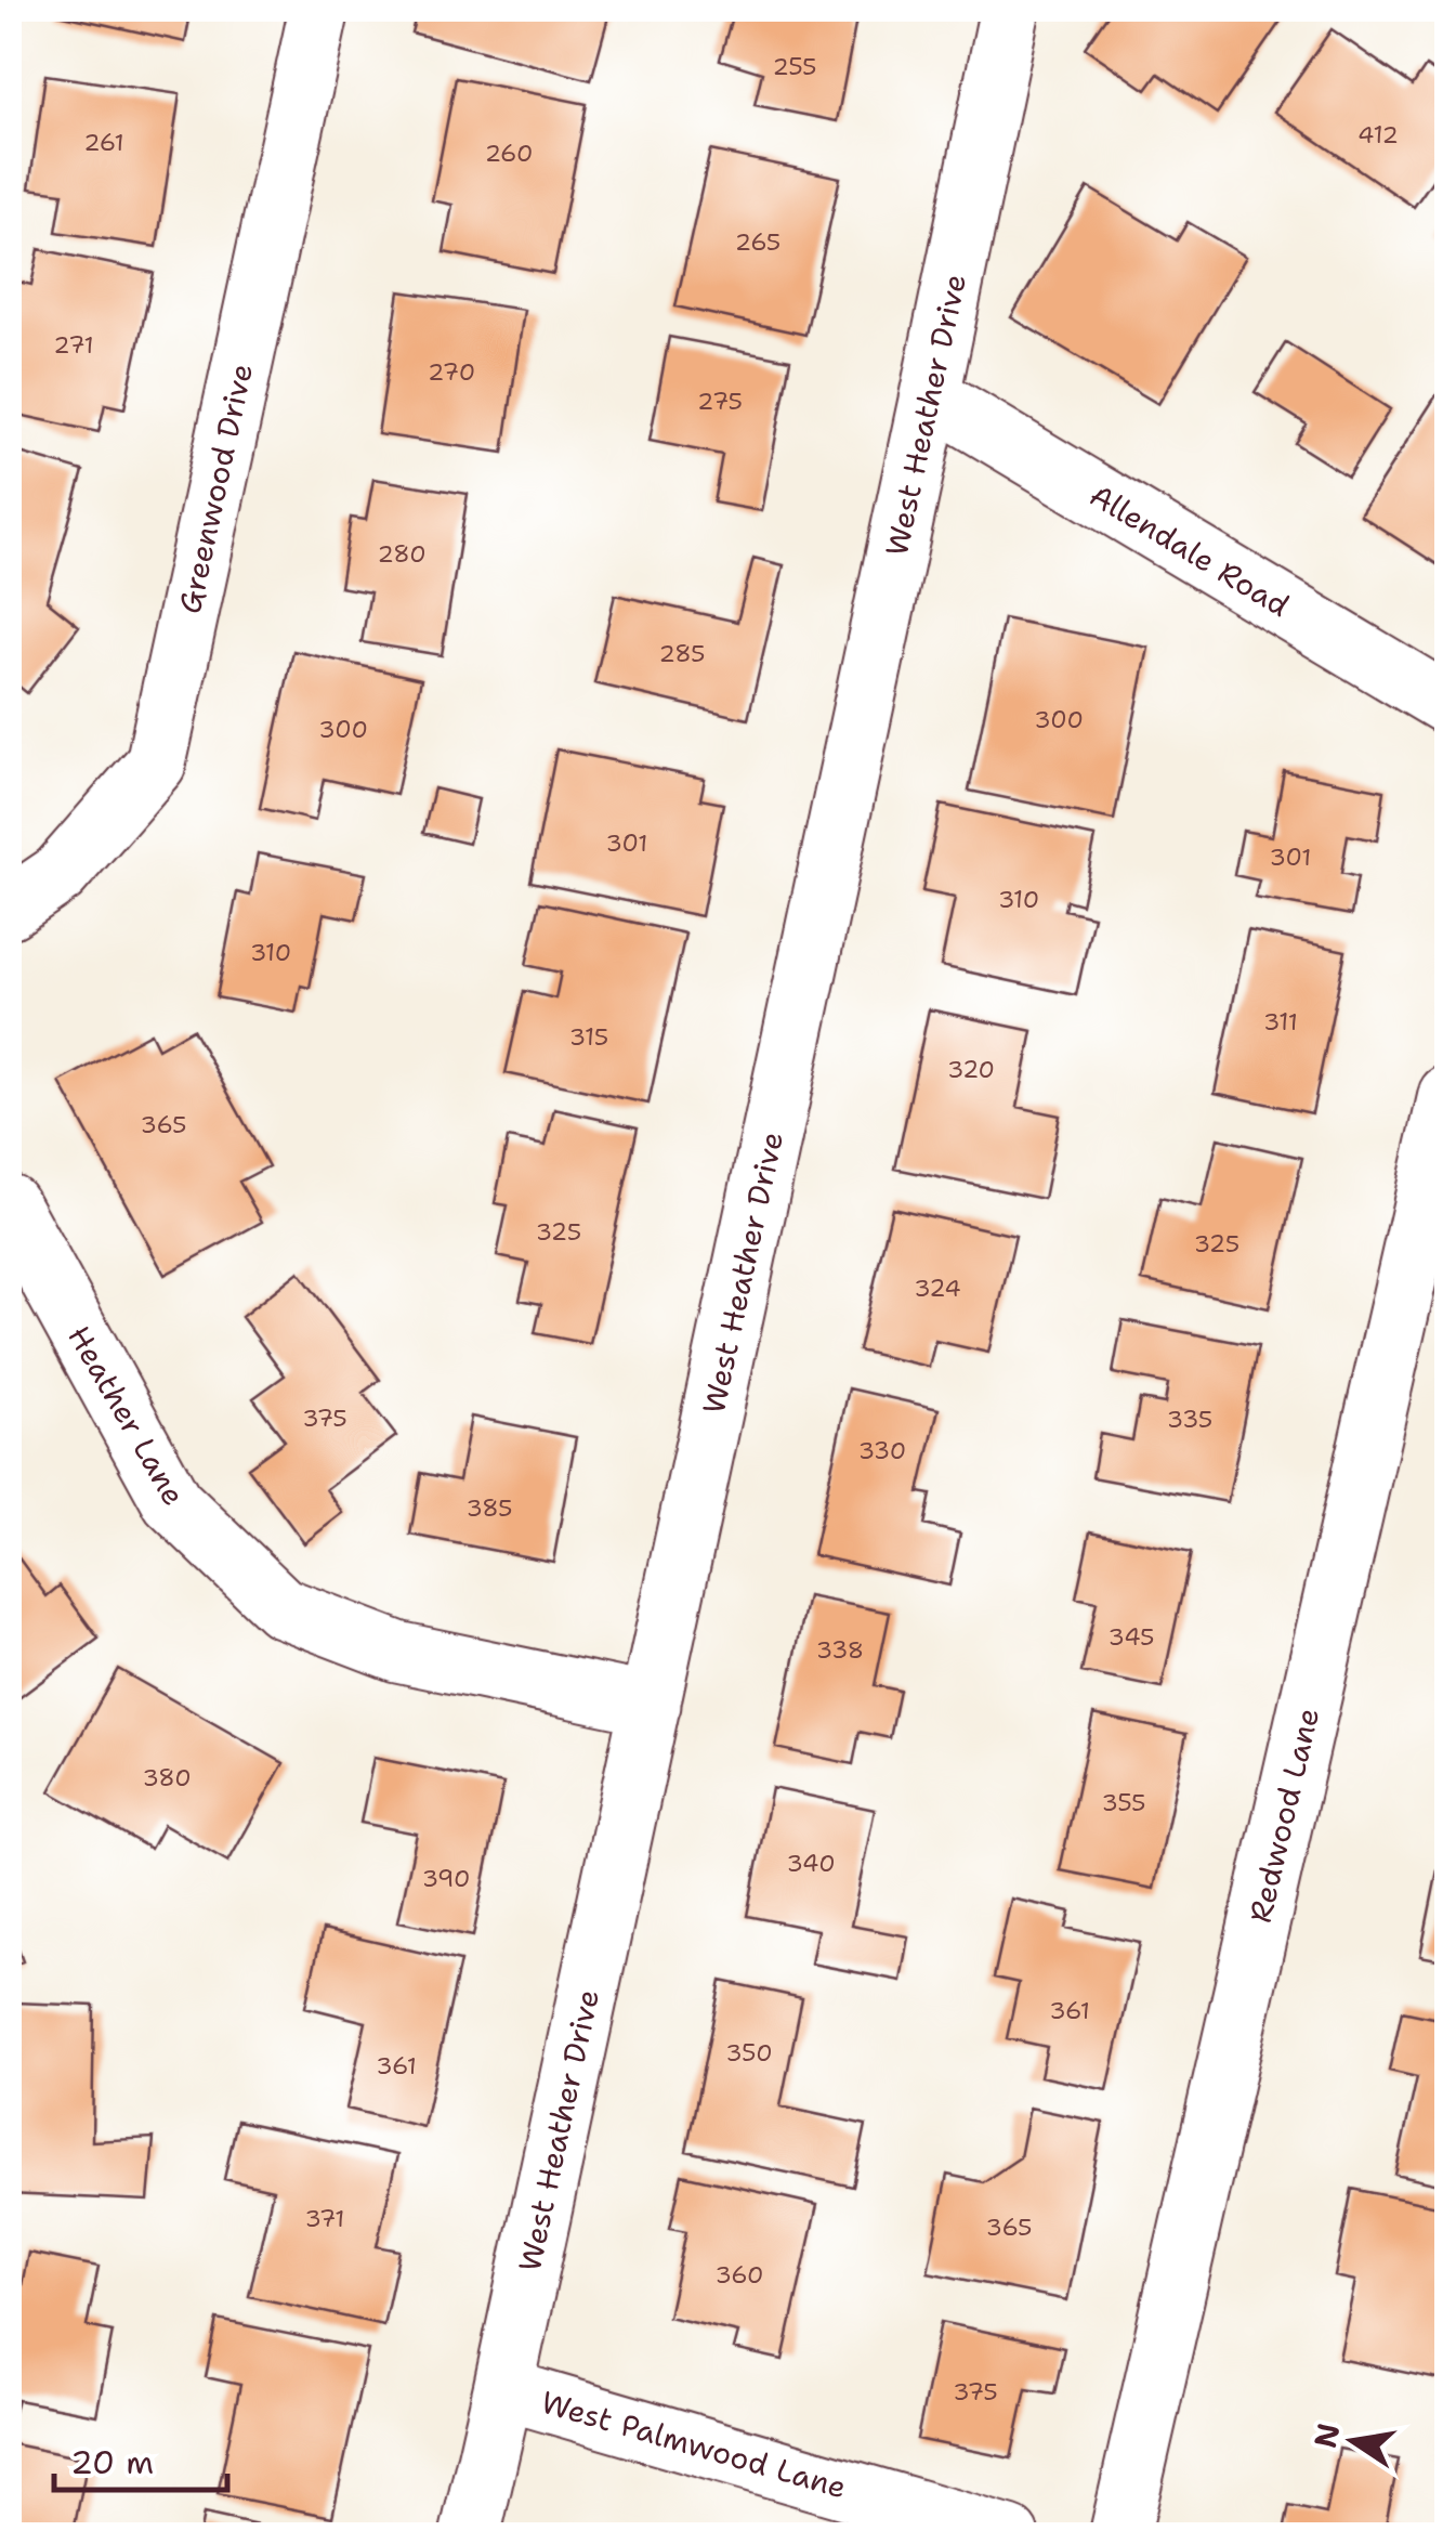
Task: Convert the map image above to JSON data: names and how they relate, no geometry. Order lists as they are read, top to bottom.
{
  "streets": {
    "street": [
      "West Heather Drive",
      "Greenwood Drive",
      "Allendale Road",
      "Heather Lane",
      "Redwood Lane",
      "West Palmwood Lane"
    ]
  },
  "crossings": [
    ["West Heather Drive", "Allendale Road"],
    ["West Heather Drive", "Heather Lane"],
    ["West Heather Drive", "West Palmwood Lane"]
  ],
  "house_numbers": [
    "255",
    "412",
    "261",
    "260",
    "265",
    "271",
    "270",
    "275",
    "280",
    "285",
    "300",
    "300",
    "301",
    "301",
    "310",
    "310",
    "311",
    "315",
    "320",
    "365",
    "325",
    "325",
    "324",
    "375",
    "335",
    "330",
    "385",
    "345",
    "338",
    "380",
    "355",
    "340",
    "390",
    "361",
    "350",
    "361",
    "371",
    "365",
    "360",
    "375"
  ],
  "scale_bar": "20 m",
  "north": "left"
}
